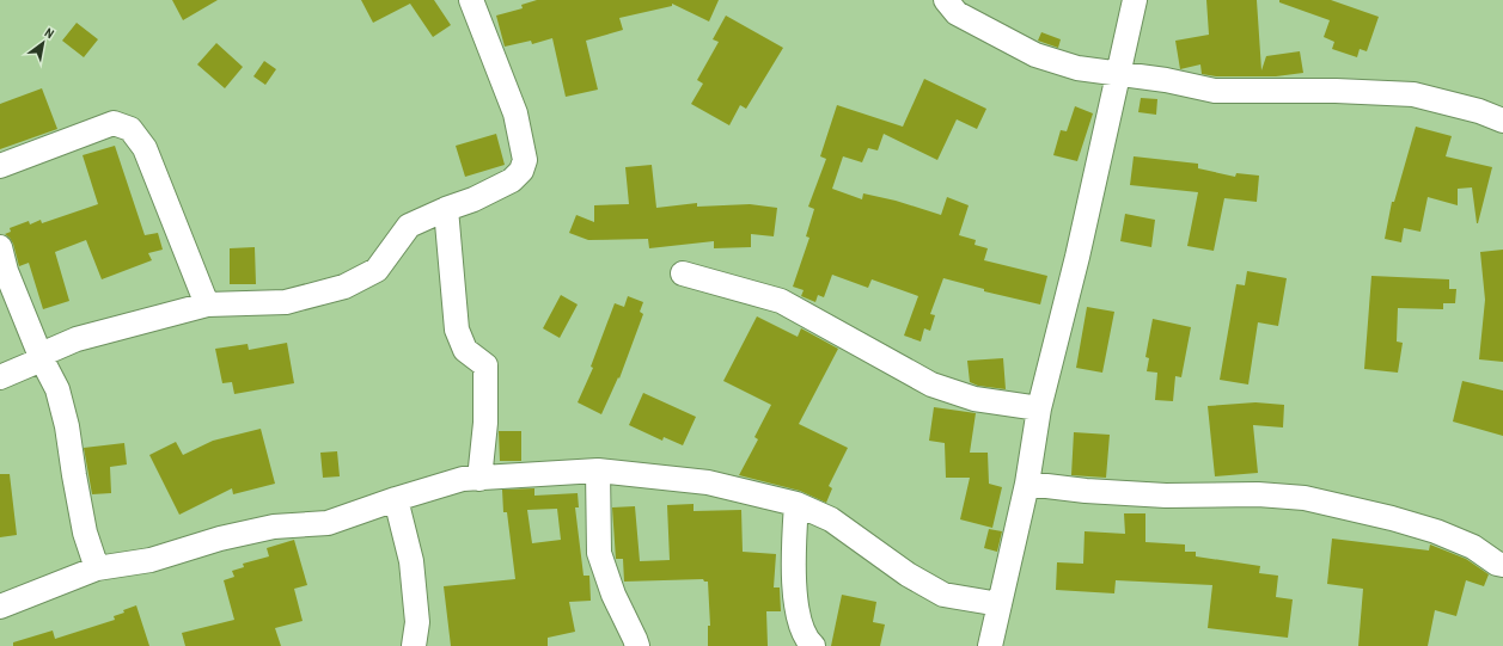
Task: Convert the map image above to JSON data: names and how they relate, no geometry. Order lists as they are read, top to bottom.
{
  "north": "top right"
}
